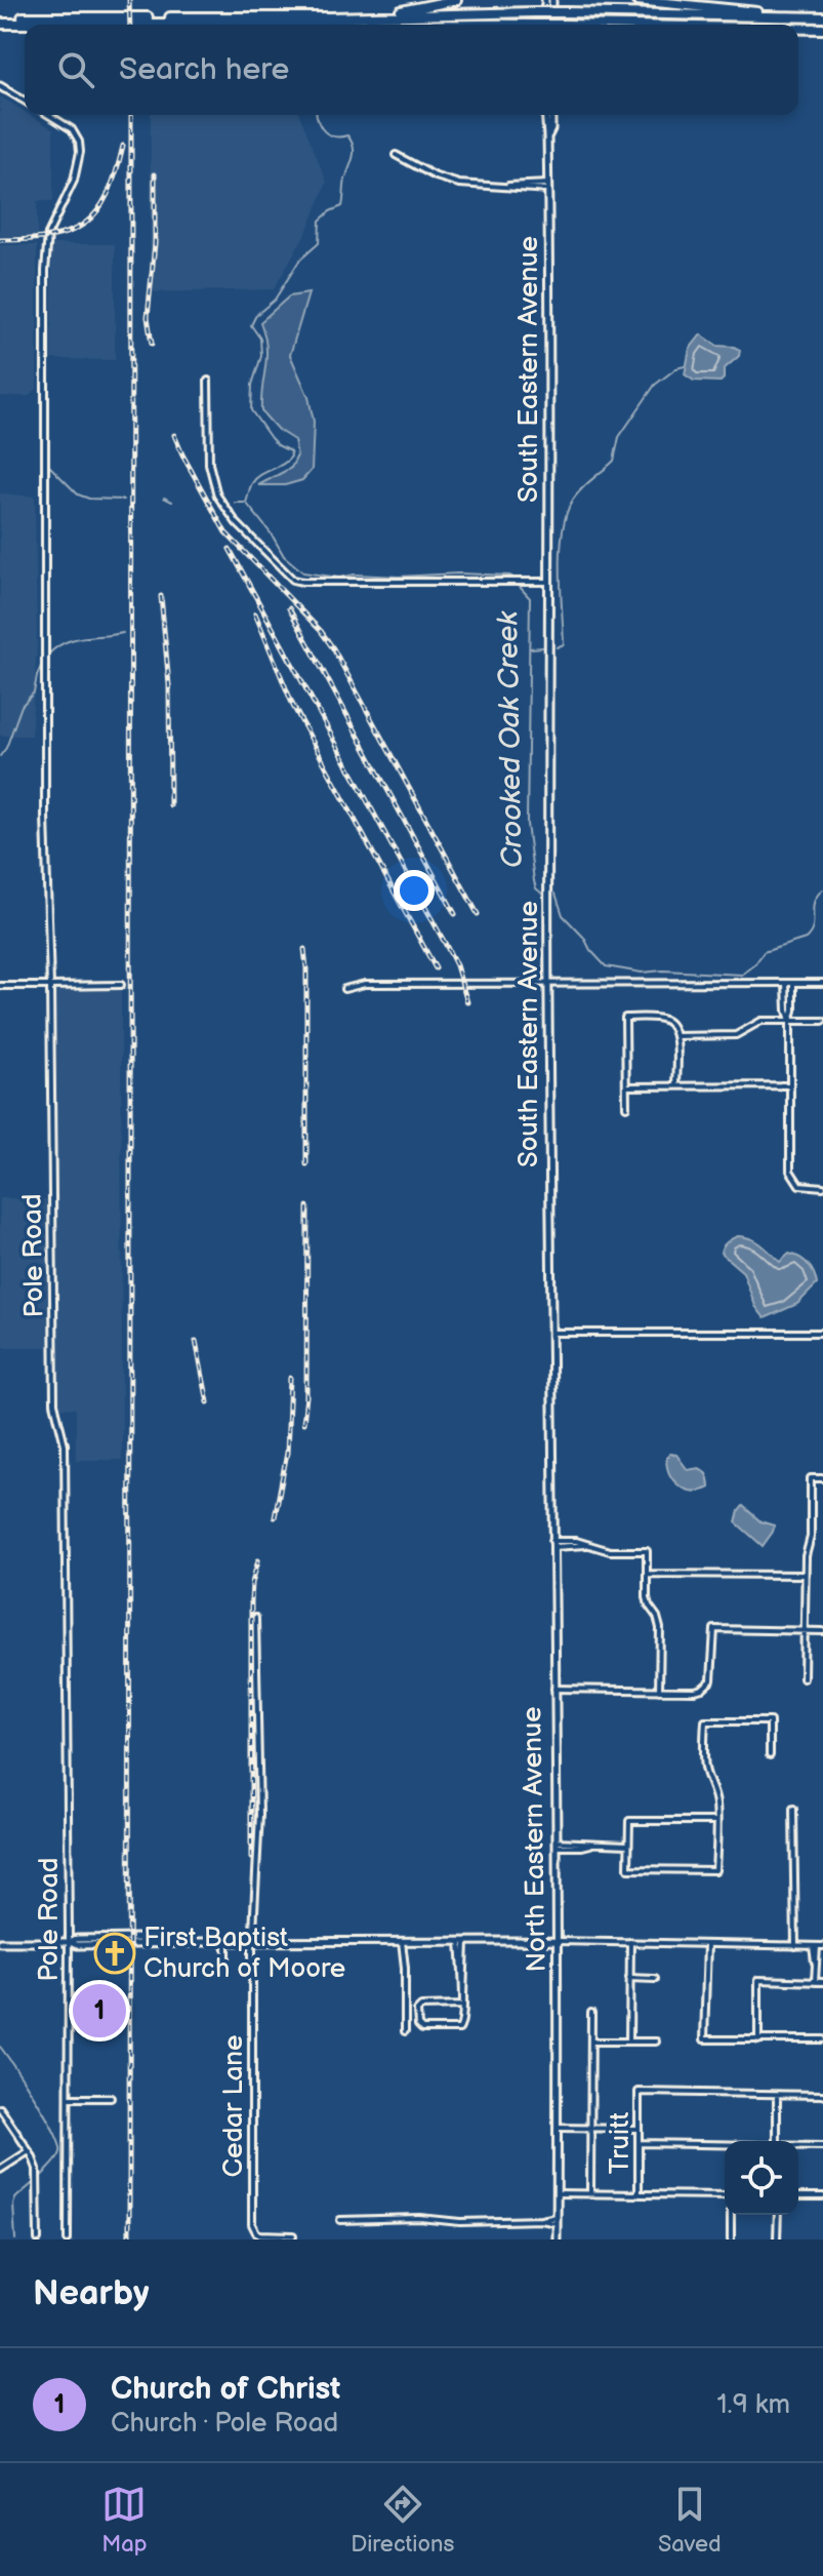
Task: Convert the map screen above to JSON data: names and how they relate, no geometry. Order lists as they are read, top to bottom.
{
  "streets": {
    "main road": ["South Eastern Avenue", "North Eastern Avenue"],
    "street": ["Pole Road", "Cedar Lane", "Truitt"]
  },
  "crossings": [
    ["South Eastern Avenue", "North Eastern Avenue"]
  ],
  "water": ["Crooked Oak Creek"],
  "places": {
    "church": ["First Baptist Church of Moore"]
  },
  "page": {
    "search": "Search here",
    "pins": "1",
    "heading": "Nearby",
    "list": [
      {
        "mark": "1",
        "name": "Church of Christ",
        "note": "Church · Pole Road",
        "value": "1.9 km"
      }
    ],
    "nav": ["Map", "Directions", "Saved"]
  }
}
